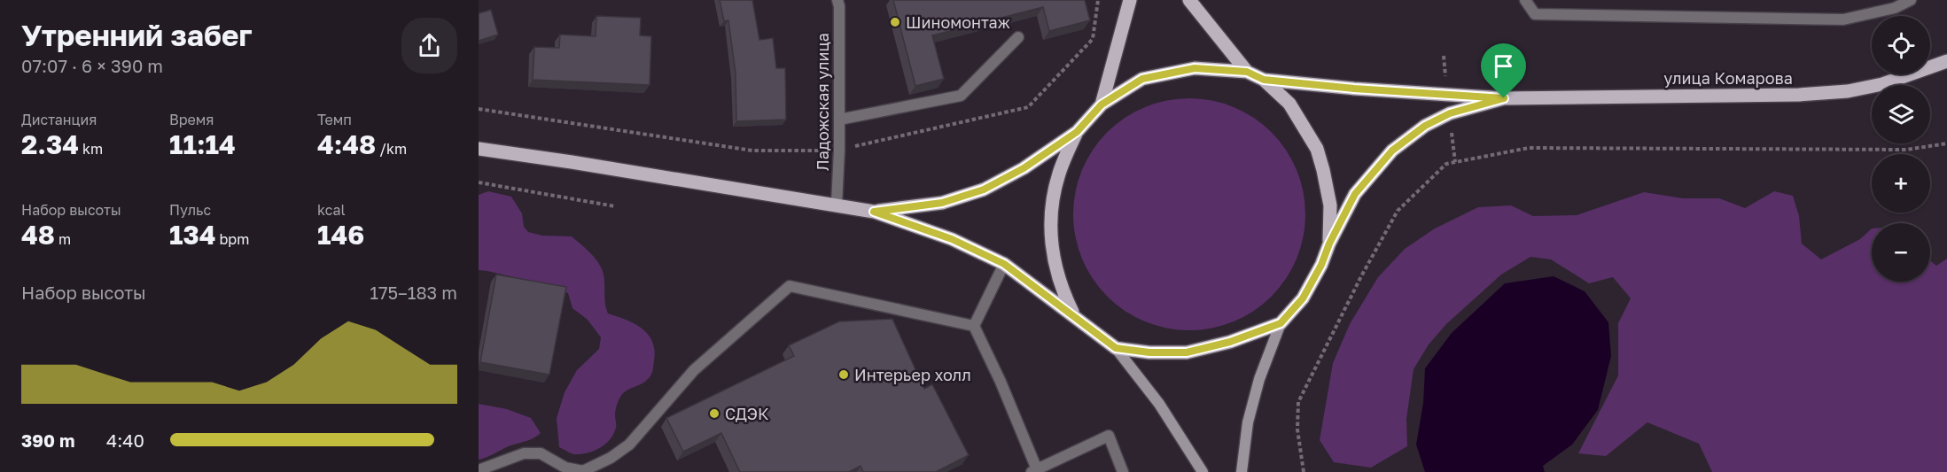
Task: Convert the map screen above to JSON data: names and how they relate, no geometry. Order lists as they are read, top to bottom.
{
  "streets": {
    "main road": ["улица Комарова"],
    "street": ["Ладожская улица"]
  },
  "places": ["Шиномонтаж", "Интерьер холл", "СДЭК"],
  "page": {
    "heading": ["Утренний забег", "07:07 · 6 × 390 m"],
    "map_buttons": ["+", "−"],
    "stats": [
      ["Дистанция", "2.34 km"],
      ["Время", "11:14"],
      ["Темп", "4:48 /km"],
      ["Набор высоты", "48 m"],
      ["Пульс", "134 bpm"],
      ["kcal", "146"]
    ],
    "chart": ["Набор высоты", "175–183 m"],
    "list": [
      {
        "name": "390 m",
        "note": "4:40"
      }
    ]
  }
}
